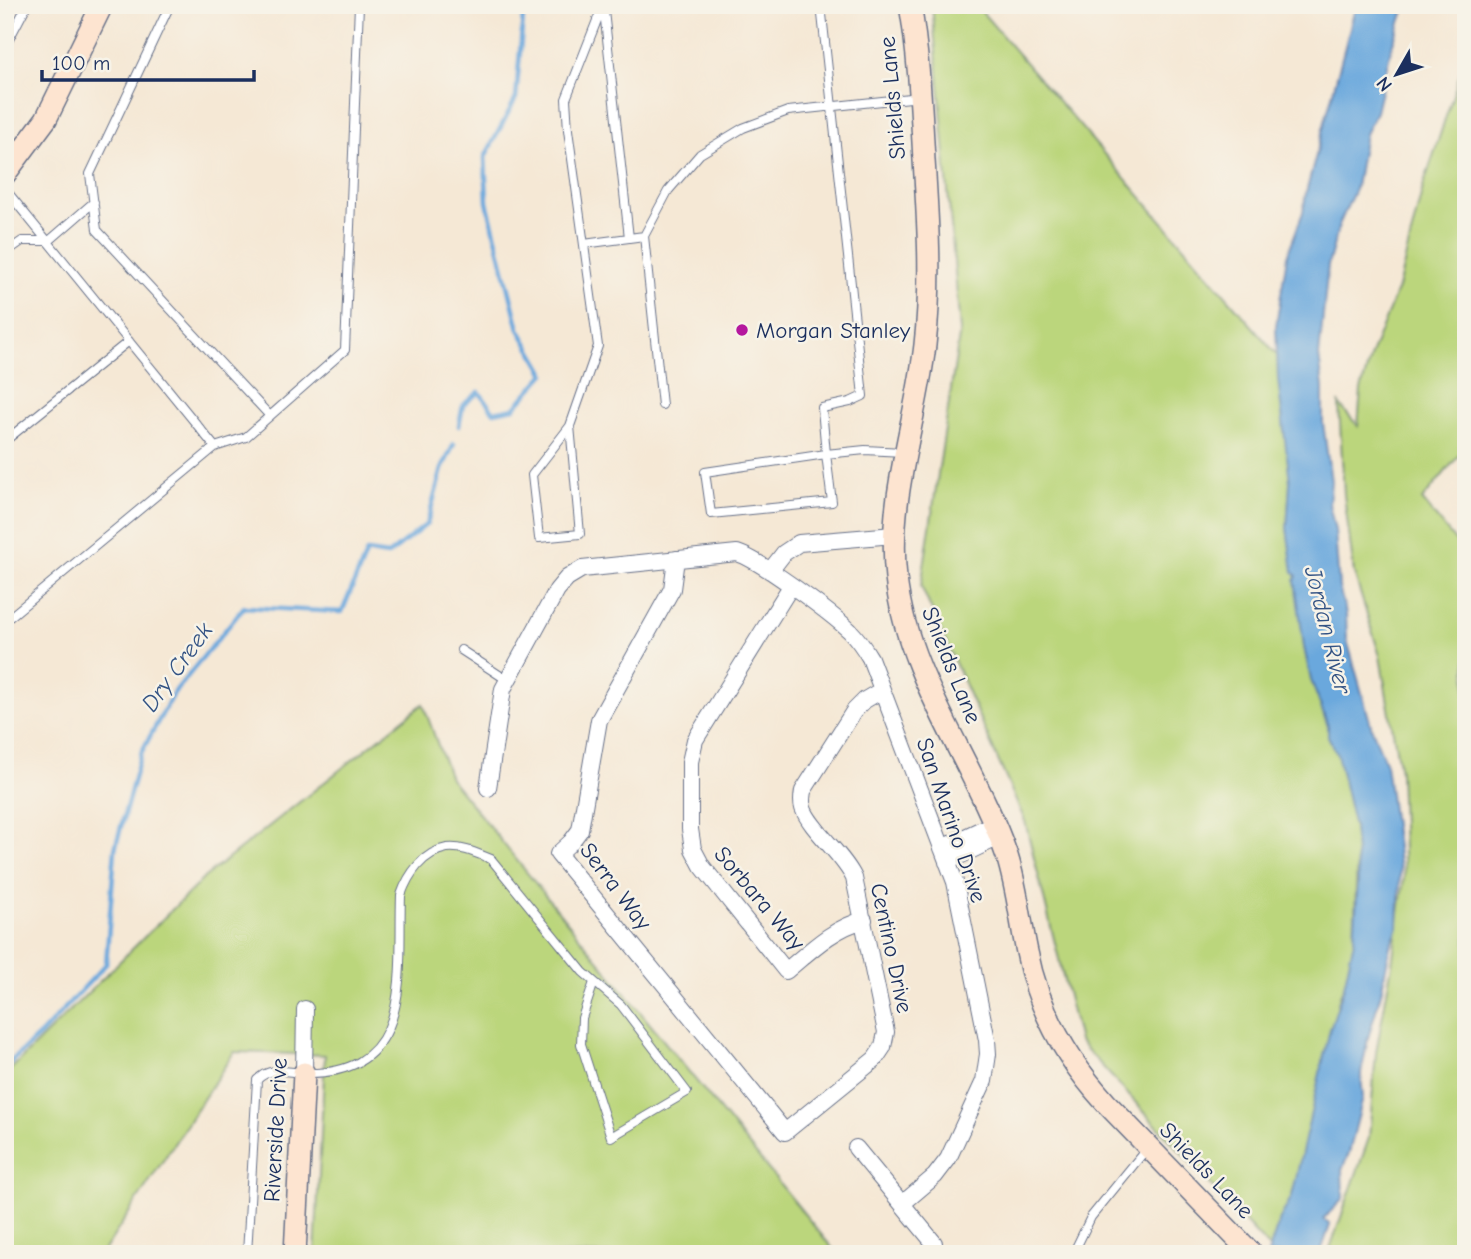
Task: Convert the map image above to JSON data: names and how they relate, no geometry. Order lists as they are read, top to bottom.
{
  "streets": {
    "main road": ["Shields Lane", "Riverside Drive"],
    "street": [
      "San Marino Drive",
      "Serra Way",
      "Sorbara Way",
      "Centino Drive"
    ]
  },
  "crossings": [
    ["San Marino Drive", "Serra Way"],
    ["San Marino Drive", "Sorbara Way"],
    ["San Marino Drive", "Centino Drive"],
    ["Serra Way", "Centino Drive"],
    ["Sorbara Way", "Centino Drive"]
  ],
  "water": ["Jordan River", "Dry Creek"],
  "places": ["Morgan Stanley"],
  "scale_bar": "100 m",
  "north": "bottom left"
}
